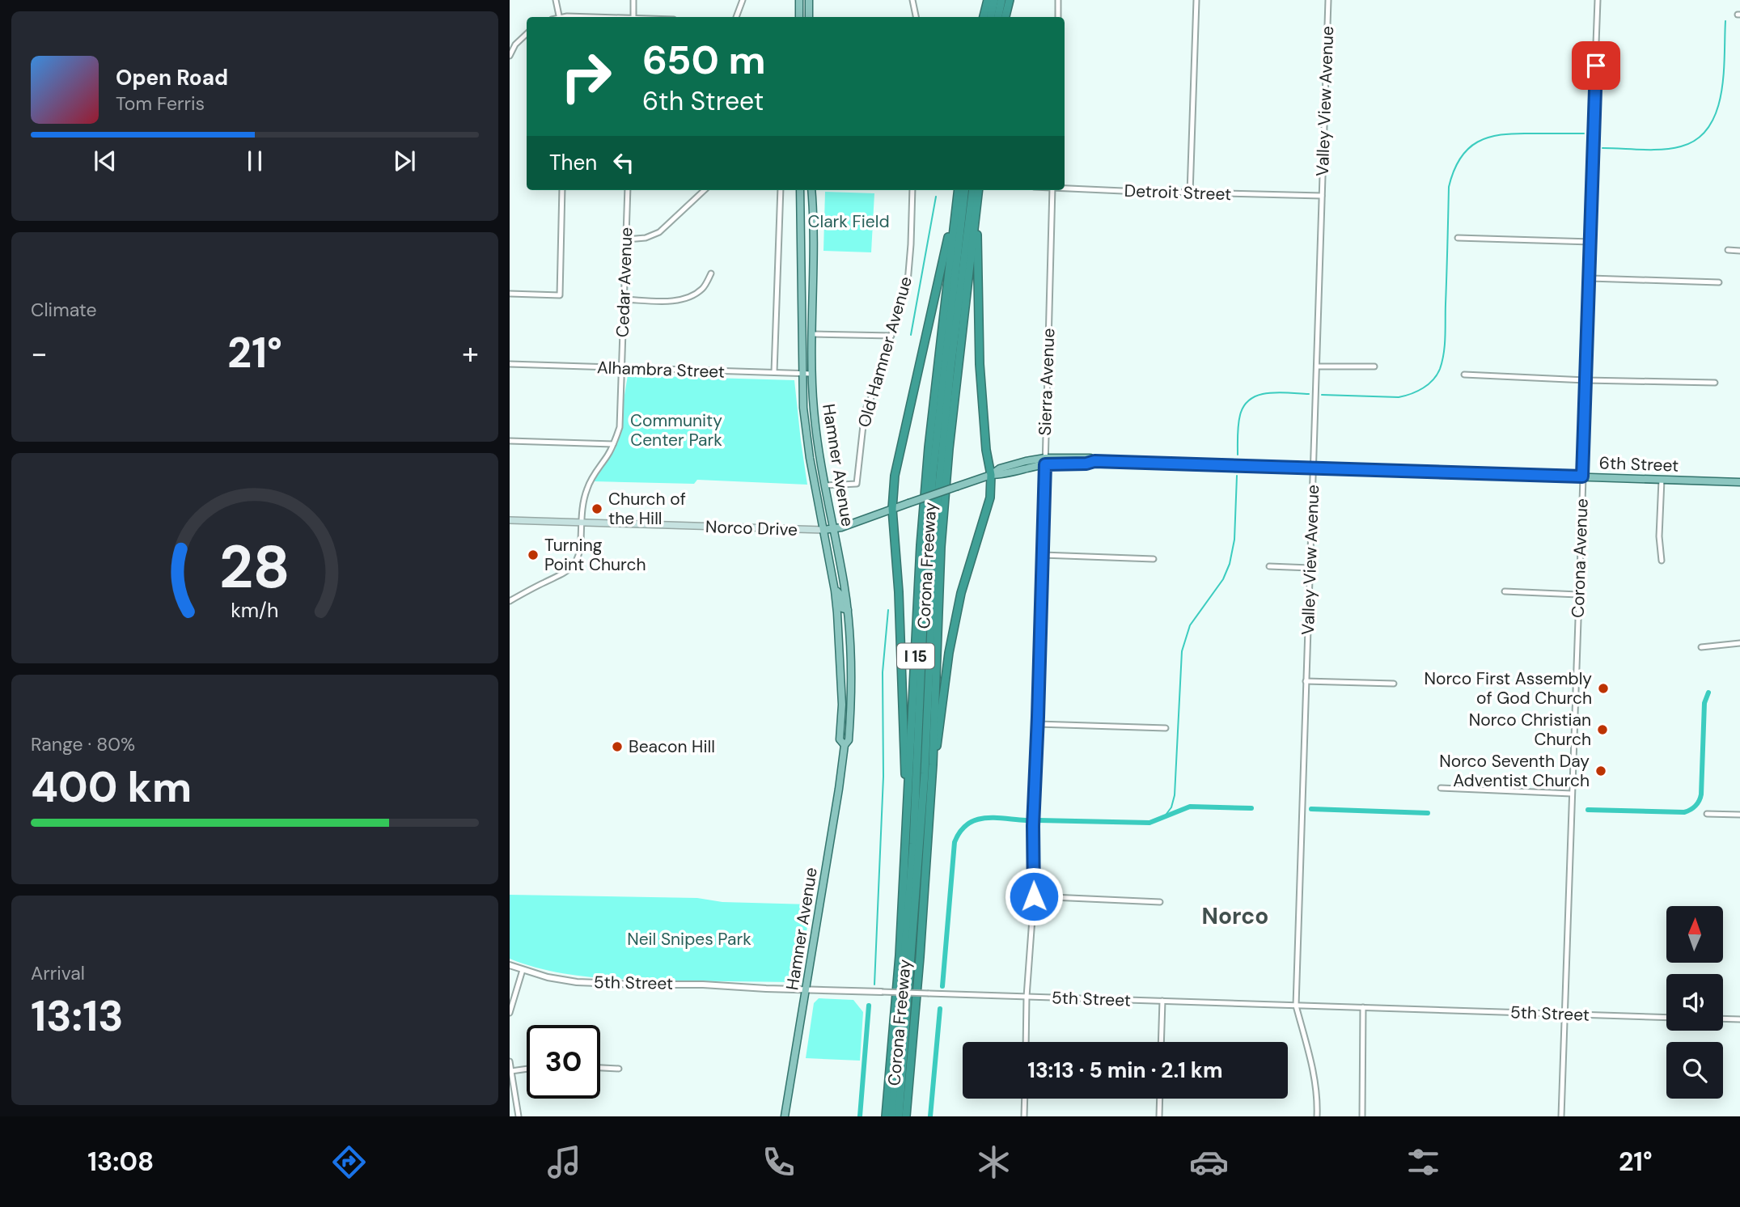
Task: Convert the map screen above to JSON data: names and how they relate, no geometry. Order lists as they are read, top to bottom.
{
  "streets": {
    "highway": ["Corona Freeway", "I 15"],
    "main road": ["6th Street", "Hamner Avenue", "Norco Drive"],
    "street": [
      "Valley View Avenue",
      "Detroit Street",
      "Cedar Avenue",
      "Old Hamner Avenue",
      "Alhambra Street",
      "Sierra Avenue",
      "Corona Avenue",
      "5th Street"
    ]
  },
  "crossings": [
    ["Valley View Avenue", "Detroit Street"],
    ["Valley View Avenue", "6th Street"],
    ["Valley View Avenue", "5th Street"],
    ["Cedar Avenue", "Alhambra Street"],
    ["Cedar Avenue", "Norco Drive"],
    ["Old Hamner Avenue", "Hamner Avenue"],
    ["Alhambra Street", "Hamner Avenue"],
    ["Sierra Avenue", "6th Street"],
    ["Sierra Avenue", "5th Street"],
    ["6th Street", "Hamner Avenue"],
    ["6th Street", "Norco Drive"],
    ["6th Street", "Corona Avenue"],
    ["Hamner Avenue", "Norco Drive"],
    ["Hamner Avenue", "5th Street"],
    ["Corona Avenue", "5th Street"]
  ],
  "districts": ["Norco"],
  "parks": ["Clark Field", "Community Center Park", "Neil Snipes Park"],
  "places": [
    "Church of the Hill",
    "Turning Point Church",
    "Norco First Assembly of God Church",
    "Norco Christian Church",
    "Beacon Hill",
    "Norco Seventh Day Adventist Church"
  ],
  "north": "top",
  "page": {
    "turn": ["650 m", "6th Street"],
    "song": ["Open Road", "Tom Ferris"],
    "then": "Then",
    "tile": [
      "Climate",
      ["Range · 80%", "400 km"],
      ["Arrival", "13:13"]
    ],
    "heat": ["−", "21°", "+"],
    "limit": "30",
    "trip": "13:13 · 5 min · 2.1 km",
    "tabs": ["13:08", "21°"],
    "gauge": ["28", "km/h"]
  }
}
